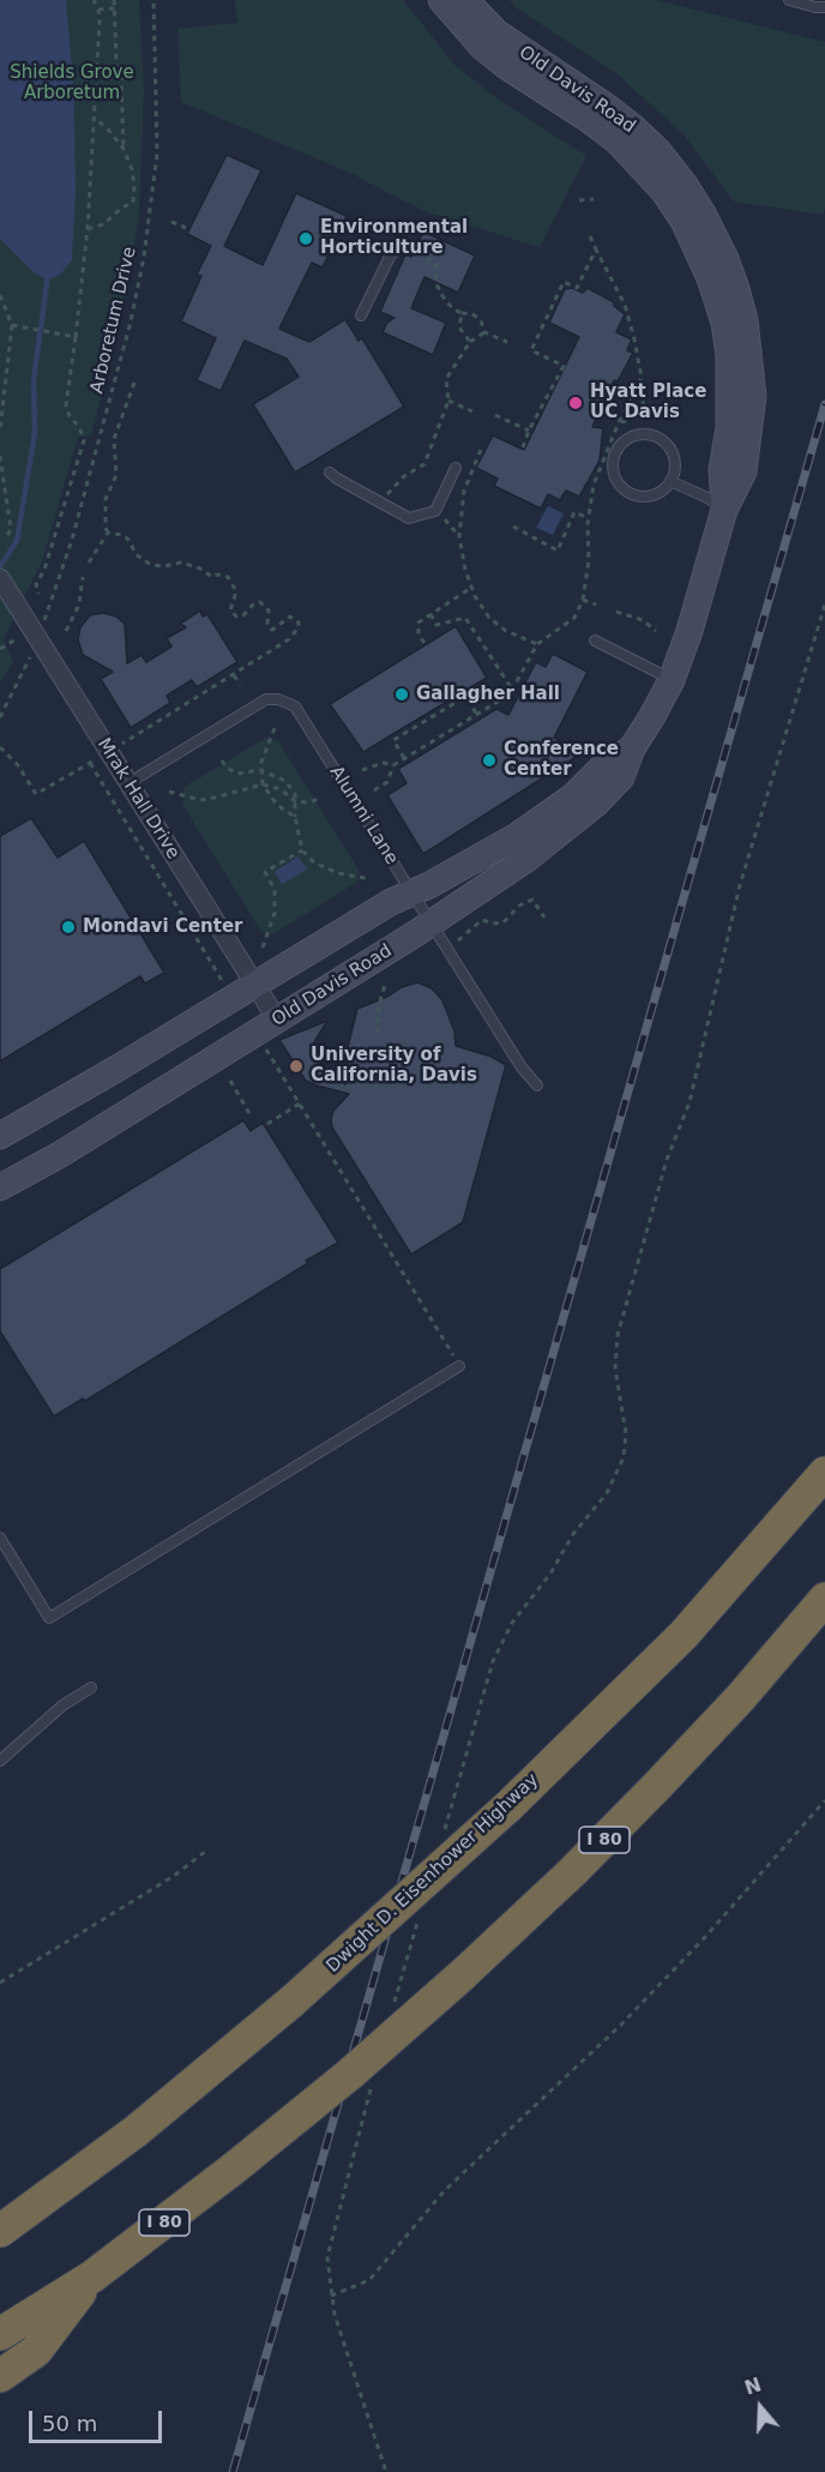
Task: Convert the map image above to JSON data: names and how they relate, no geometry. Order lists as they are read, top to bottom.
{
  "streets": {
    "highway": ["I 80", "Dwight D. Eisenhower Highway"],
    "street": ["Old Davis Road", "Mrak Hall Drive"],
    "lane": ["Alumni Lane"],
    "path": ["Arboretum Drive"]
  },
  "crossings": [
    ["Old Davis Road", "Mrak Hall Drive"],
    ["Old Davis Road", "Alumni Lane"],
    ["Arboretum Drive", "Mrak Hall Drive"],
    ["Mrak Hall Drive", "Alumni Lane"]
  ],
  "parks": ["Shields Grove Arboretum"],
  "places": [
    "Environmental Horticulture",
    "Hyatt Place UC Davis",
    "Gallagher Hall",
    "Conference Center",
    "Mondavi Center",
    "University of California, Davis"
  ],
  "scale_bar": "50 m",
  "north": "top"
}
